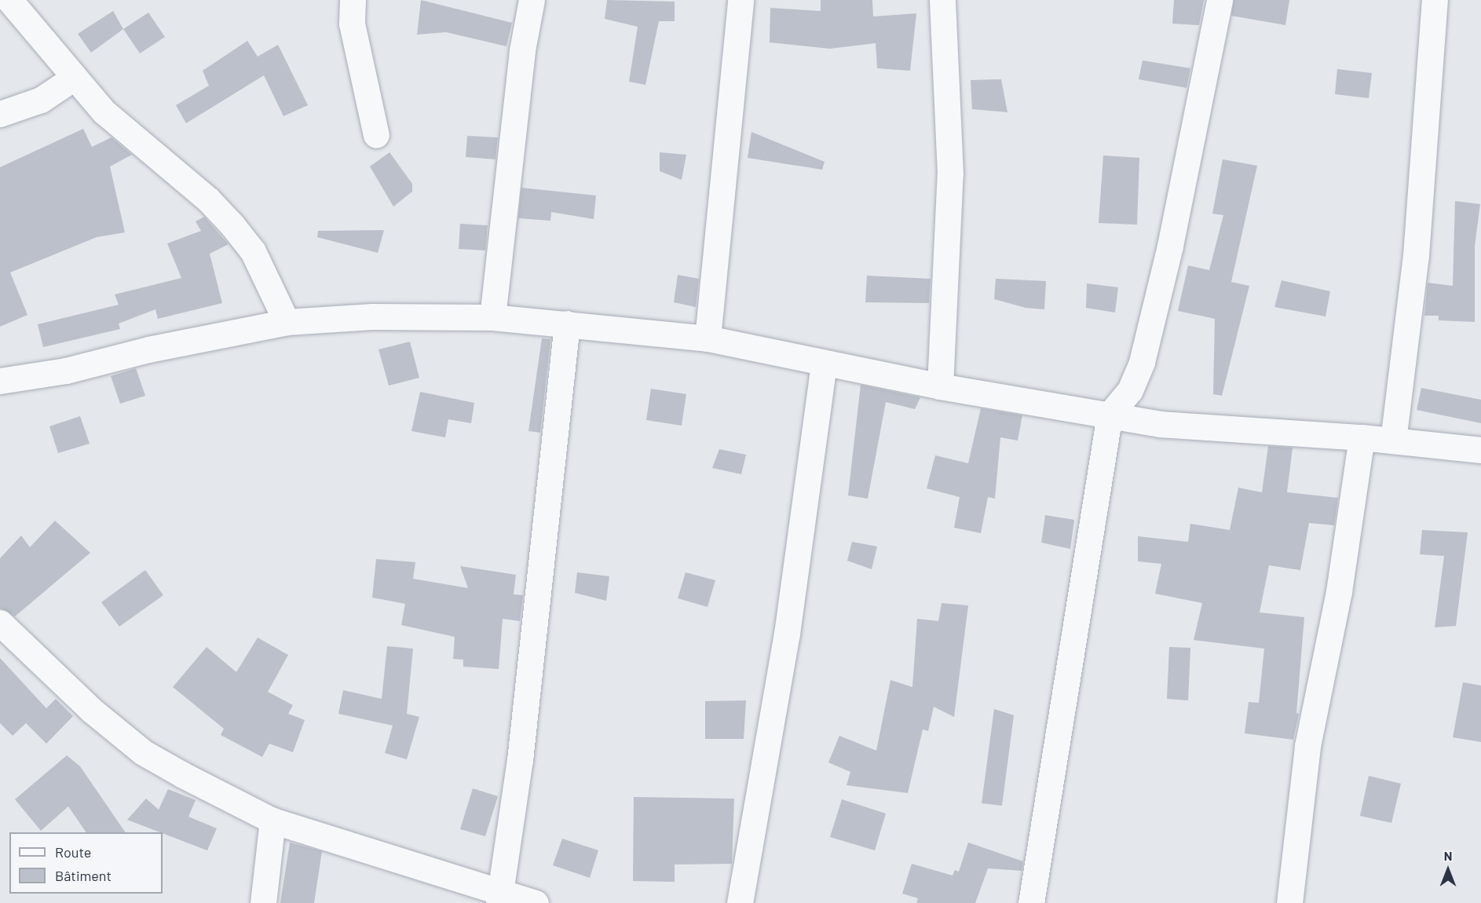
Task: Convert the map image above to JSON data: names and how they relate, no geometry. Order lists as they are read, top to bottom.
{
  "legend": ["Route", "Bâtiment"],
  "north": "top"
}
